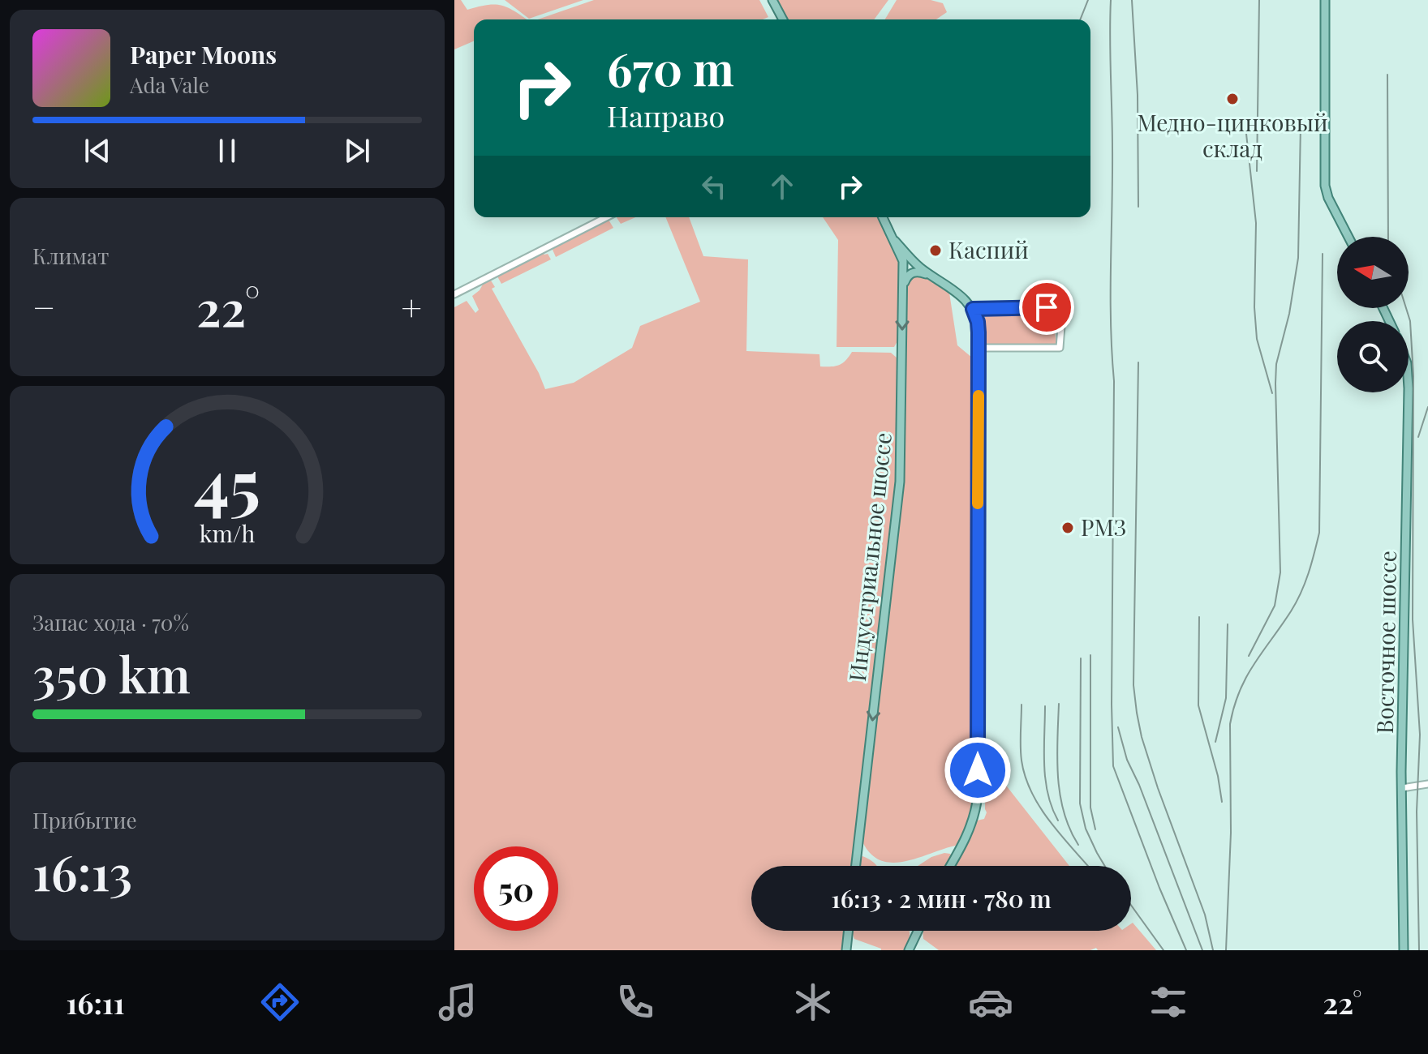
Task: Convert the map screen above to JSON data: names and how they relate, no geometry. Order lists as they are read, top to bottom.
{
  "streets": {
    "main road": ["Индустриальное шоссе", "Восточное шоссе"]
  },
  "one_way": ["Индустриальное шоссе"],
  "places": ["Медно-цинковый склад", "Каспий", "РМЗ"],
  "north": "left",
  "page": {
    "turn": ["670 m", "Направо"],
    "song": ["Paper Moons", "Ada Vale"],
    "tile": [
      "Климат",
      ["Запас хода · 70%", "350 km"],
      ["Прибытие", "16:13"]
    ],
    "heat": ["−", "22°", "+"],
    "limit": "50",
    "trip": "16:13 · 2 мин · 780 m",
    "tabs": ["16:11", "22°"],
    "gauge": ["45", "km/h"]
  }
}
